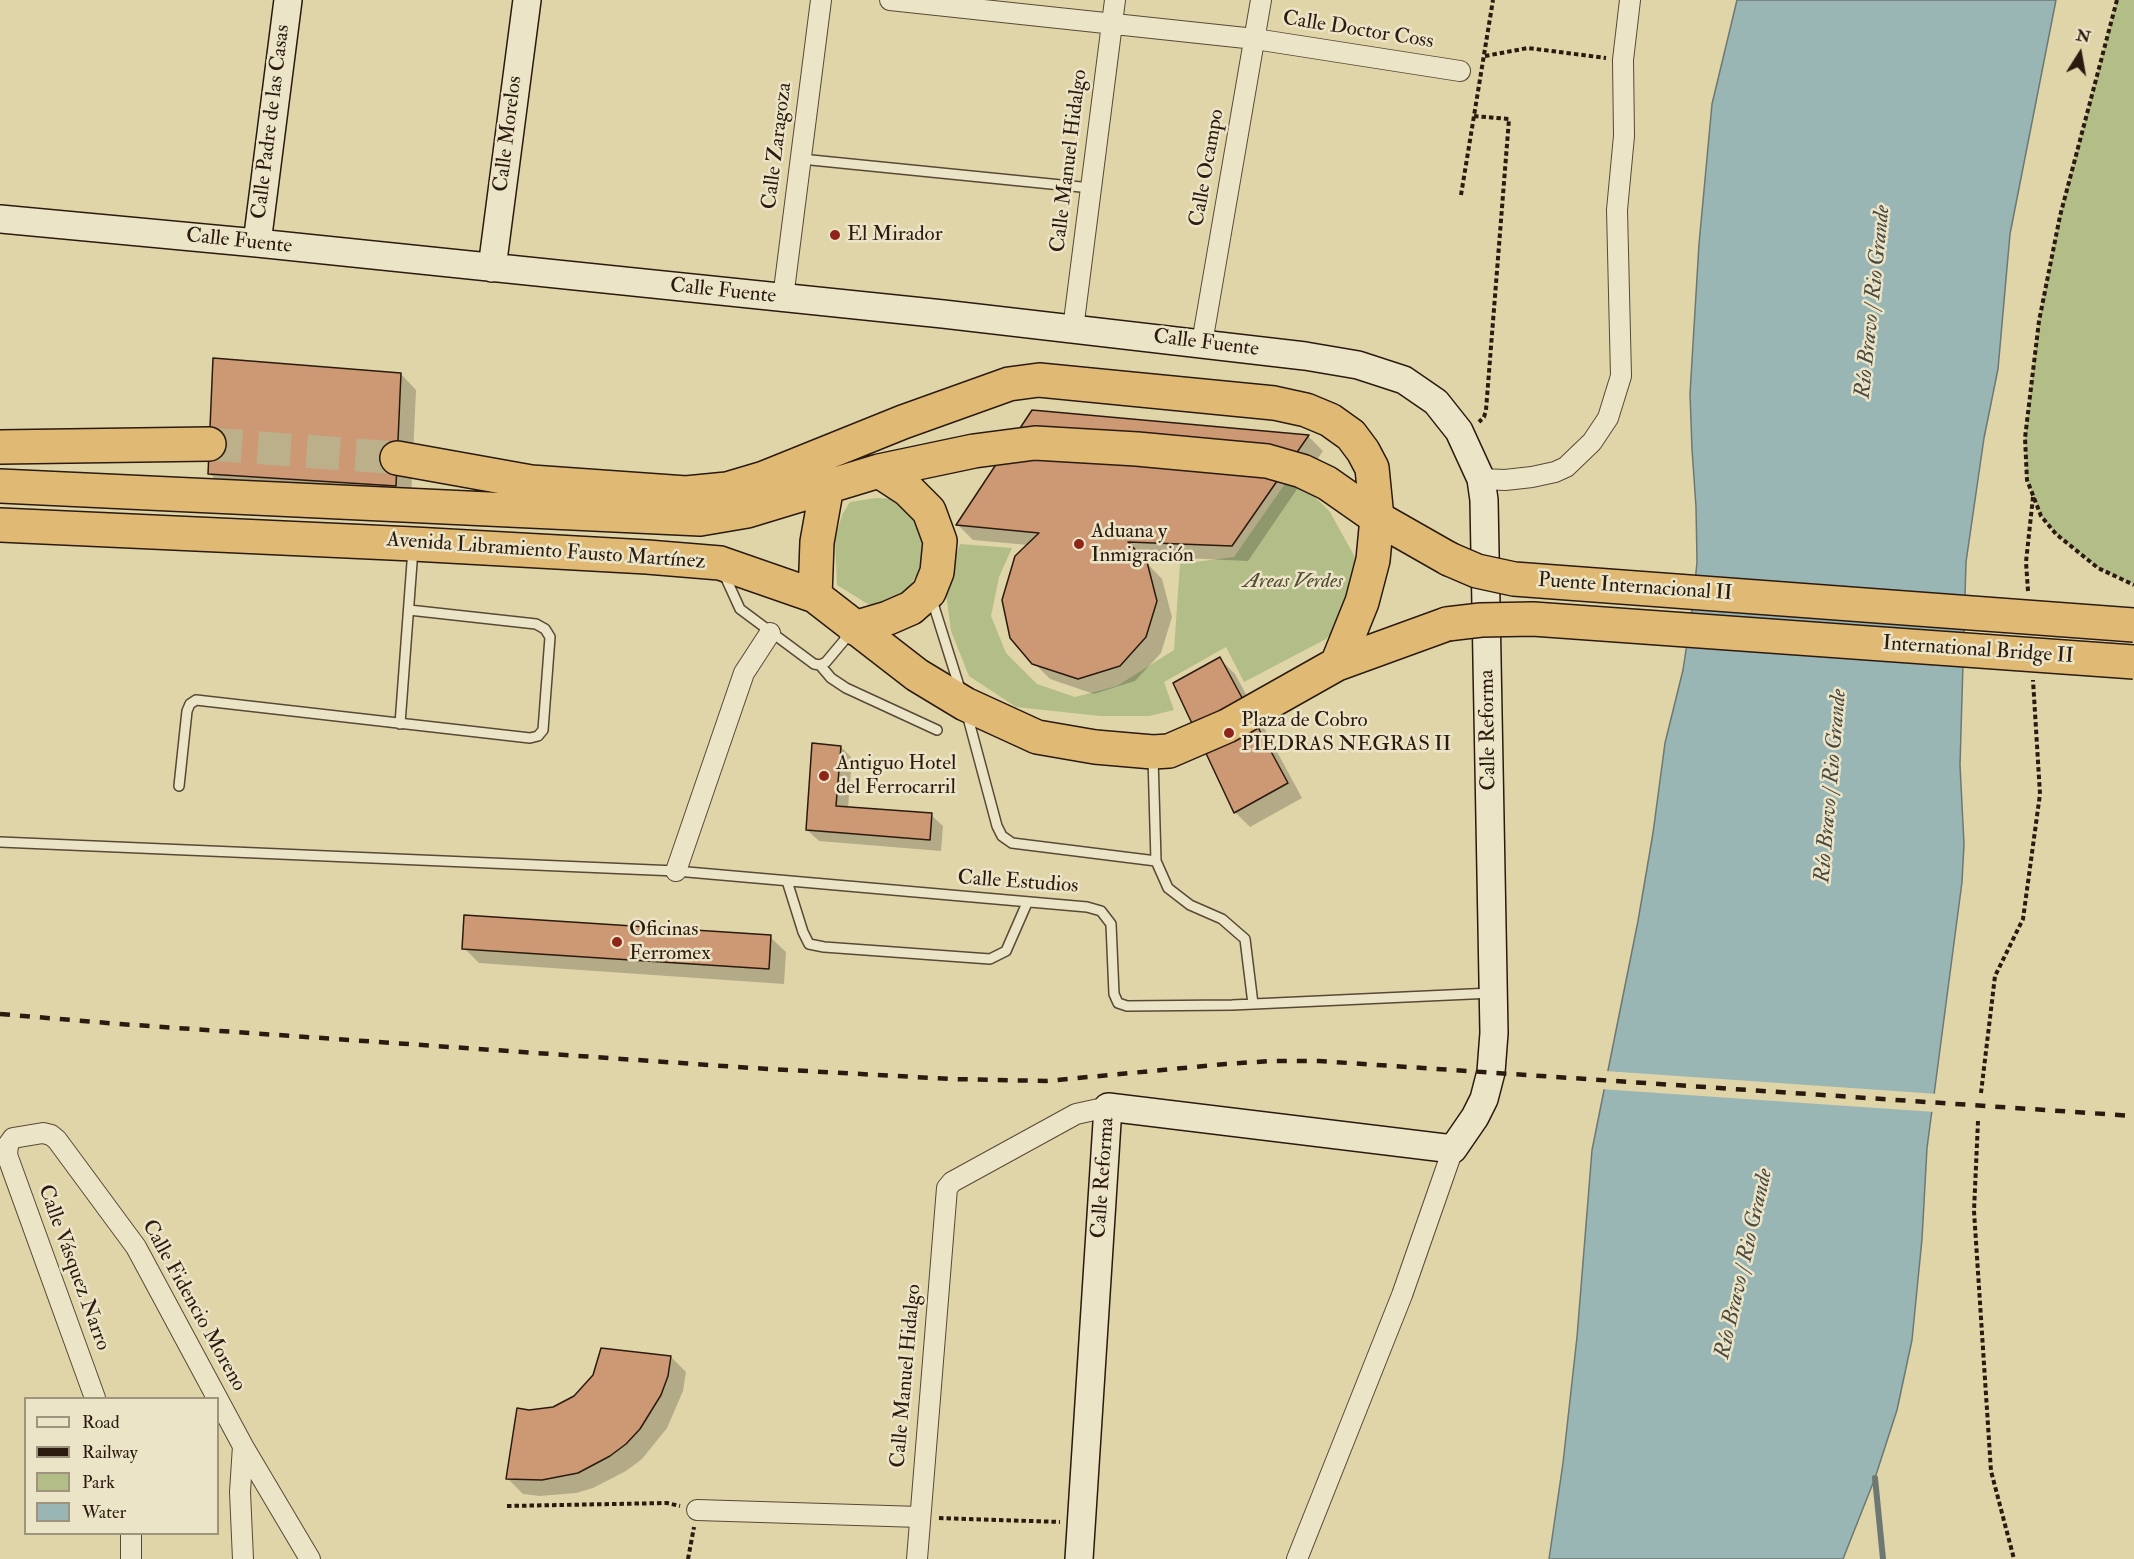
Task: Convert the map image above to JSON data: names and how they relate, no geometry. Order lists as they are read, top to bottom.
{
  "streets": {
    "highway": ["Avenida Libramiento Fausto Martínez", "Puente Internacional II", "International Bridge II"],
    "street": [
      "Calle Doctor Coss",
      "Calle Padre de las Casas",
      "Calle Morelos",
      "Calle Zaragoza",
      "Calle Manuel Hidalgo",
      "Calle Ocampo",
      "Calle Fuente",
      "Calle Reforma",
      "Calle Vásquez Narro",
      "Calle Fidencio Moreno"
    ],
    "lane": ["Calle Estudios"]
  },
  "crossings": [
    ["Calle Doctor Coss", "Calle Manuel Hidalgo"],
    ["Calle Doctor Coss", "Calle Ocampo"],
    ["Calle Padre de las Casas", "Calle Fuente"],
    ["Calle Morelos", "Calle Fuente"],
    ["Calle Zaragoza", "Calle Fuente"],
    ["Calle Manuel Hidalgo", "Calle Fuente"],
    ["Calle Manuel Hidalgo", "Calle Reforma"],
    ["Calle Ocampo", "Calle Fuente"],
    ["Calle Fuente", "Calle Reforma"],
    ["Avenida Libramiento Fausto Martínez", "Puente Internacional II"],
    ["Puente Internacional II", "International Bridge II"],
    ["Calle Reforma", "Calle Estudios"],
    ["Calle Vásquez Narro", "Calle Fidencio Moreno"]
  ],
  "water": ["Río Bravo / Rio Grande"],
  "parks": ["Areas Verdes"],
  "places": [
    "El Mirador",
    "Aduana y Inmigración",
    "Plaza de Cobro PIEDRAS NEGRAS II",
    "Antiguo Hotel del Ferrocarril",
    "Oficinas Ferromex"
  ],
  "legend": [
    "Road",
    "Railway",
    "Park",
    "Water"
  ],
  "north": "top"
}
